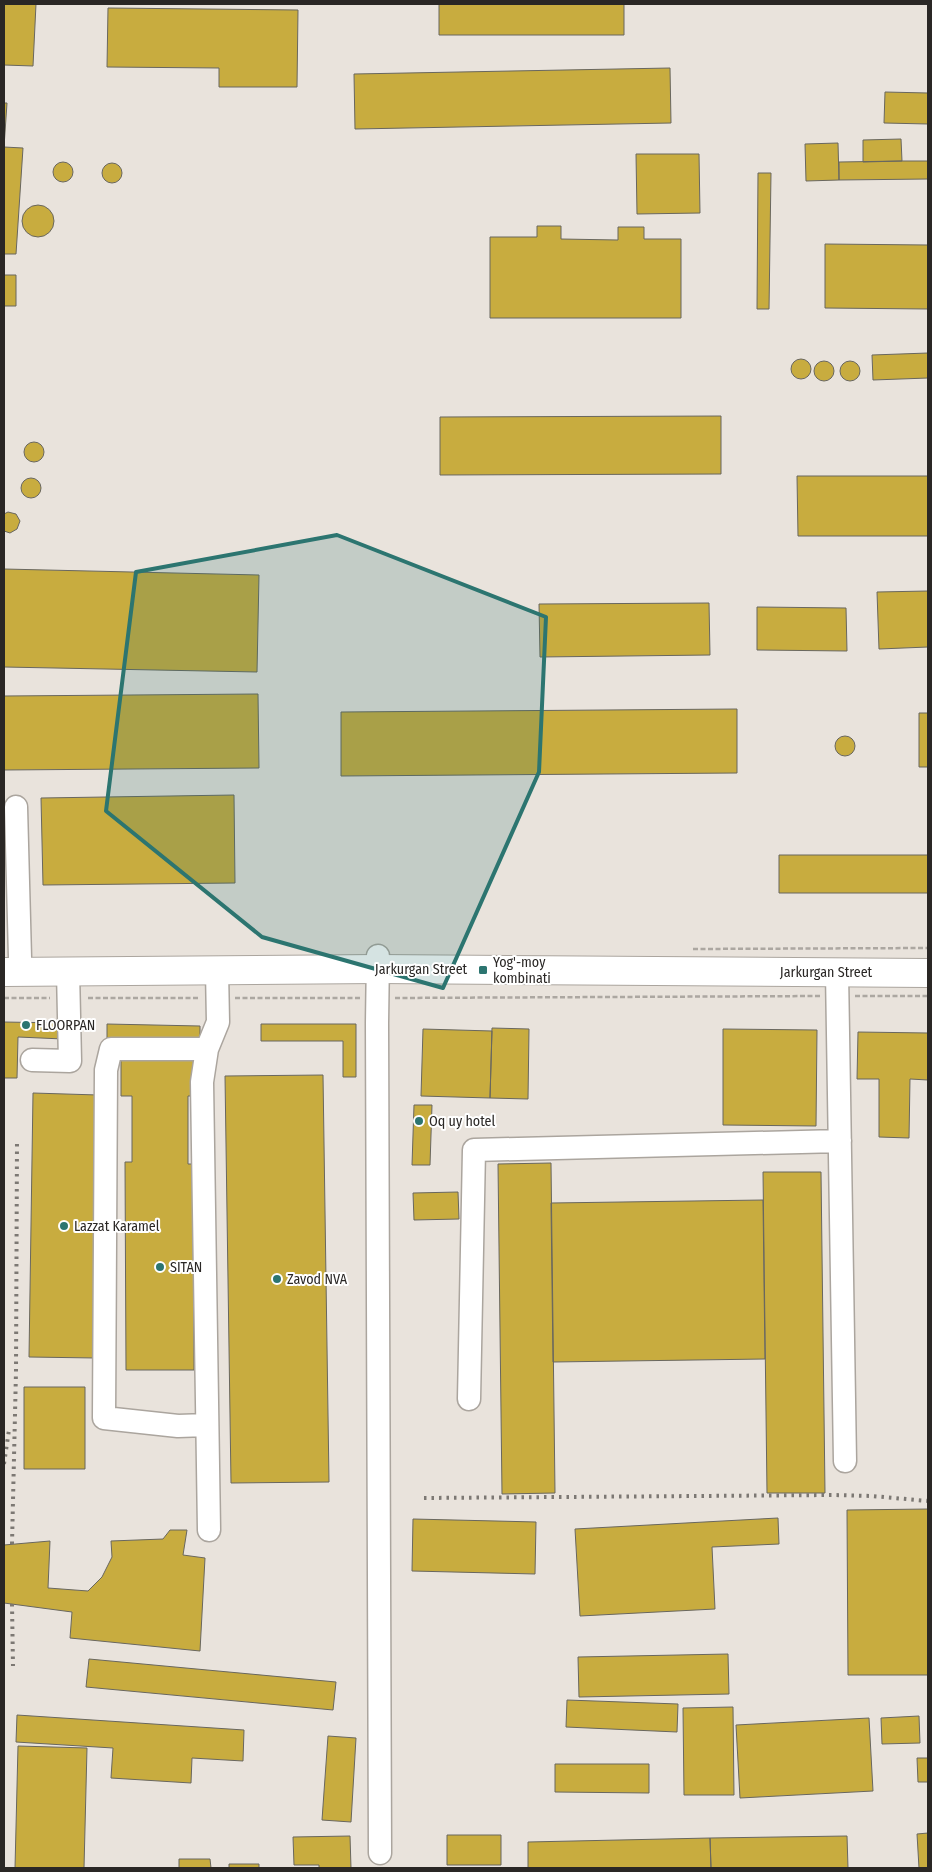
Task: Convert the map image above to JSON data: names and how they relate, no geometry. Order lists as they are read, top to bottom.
{
  "streets": {
    "main road": ["Jarkurgan Street"]
  },
  "places": {
    "transit": ["Yog'-moy kombinati"],
    "other": [
      "FLOORPAN",
      "Oq uy hotel",
      "Lazzat Karamel",
      "SITAN",
      "Zavod NVA"
    ]
  }
}
